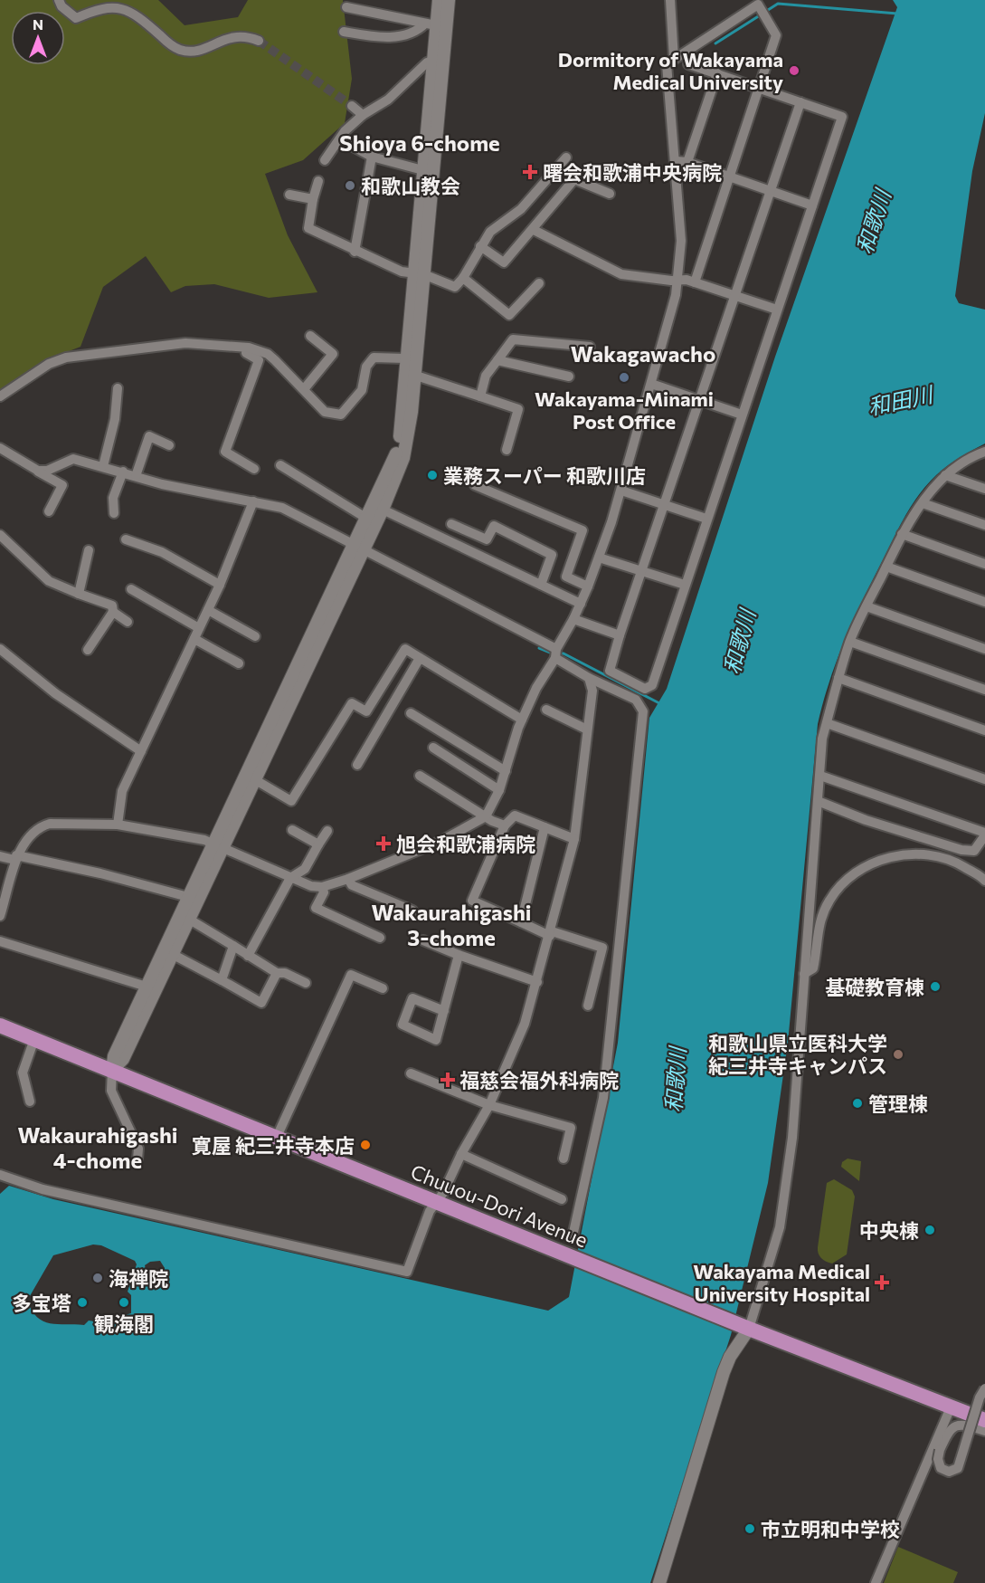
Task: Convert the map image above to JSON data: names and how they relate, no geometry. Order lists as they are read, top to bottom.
{
  "streets": {
    "highway": ["Chuuou-Dori Avenue"]
  },
  "districts": [
    "Shioya 6-chome",
    "Wakagawacho",
    "Wakaurahigashi 3-chome",
    "Wakaurahigashi 4-chome"
  ],
  "water": ["和歌川", "和田川"],
  "places": {
    "other": [
      "Dormitory of Wakayama Medical University",
      "和歌山教会",
      "Wakayama-Minami Post Office",
      "業務スーパー 和歌川店",
      "基礎教育棟",
      "和歌山県立医科大学 紀三井寺キャンパス",
      "管理棟",
      "寛屋 紀三井寺本店",
      "中央棟",
      "海禅院",
      "多宝塔",
      "観海閣",
      "市立明和中学校"
    ],
    "health": [
      "曙会和歌浦中央病院",
      "旭会和歌浦病院",
      "福慈会福外科病院",
      "Wakayama Medical University Hospital"
    ]
  },
  "north": "top"
}
